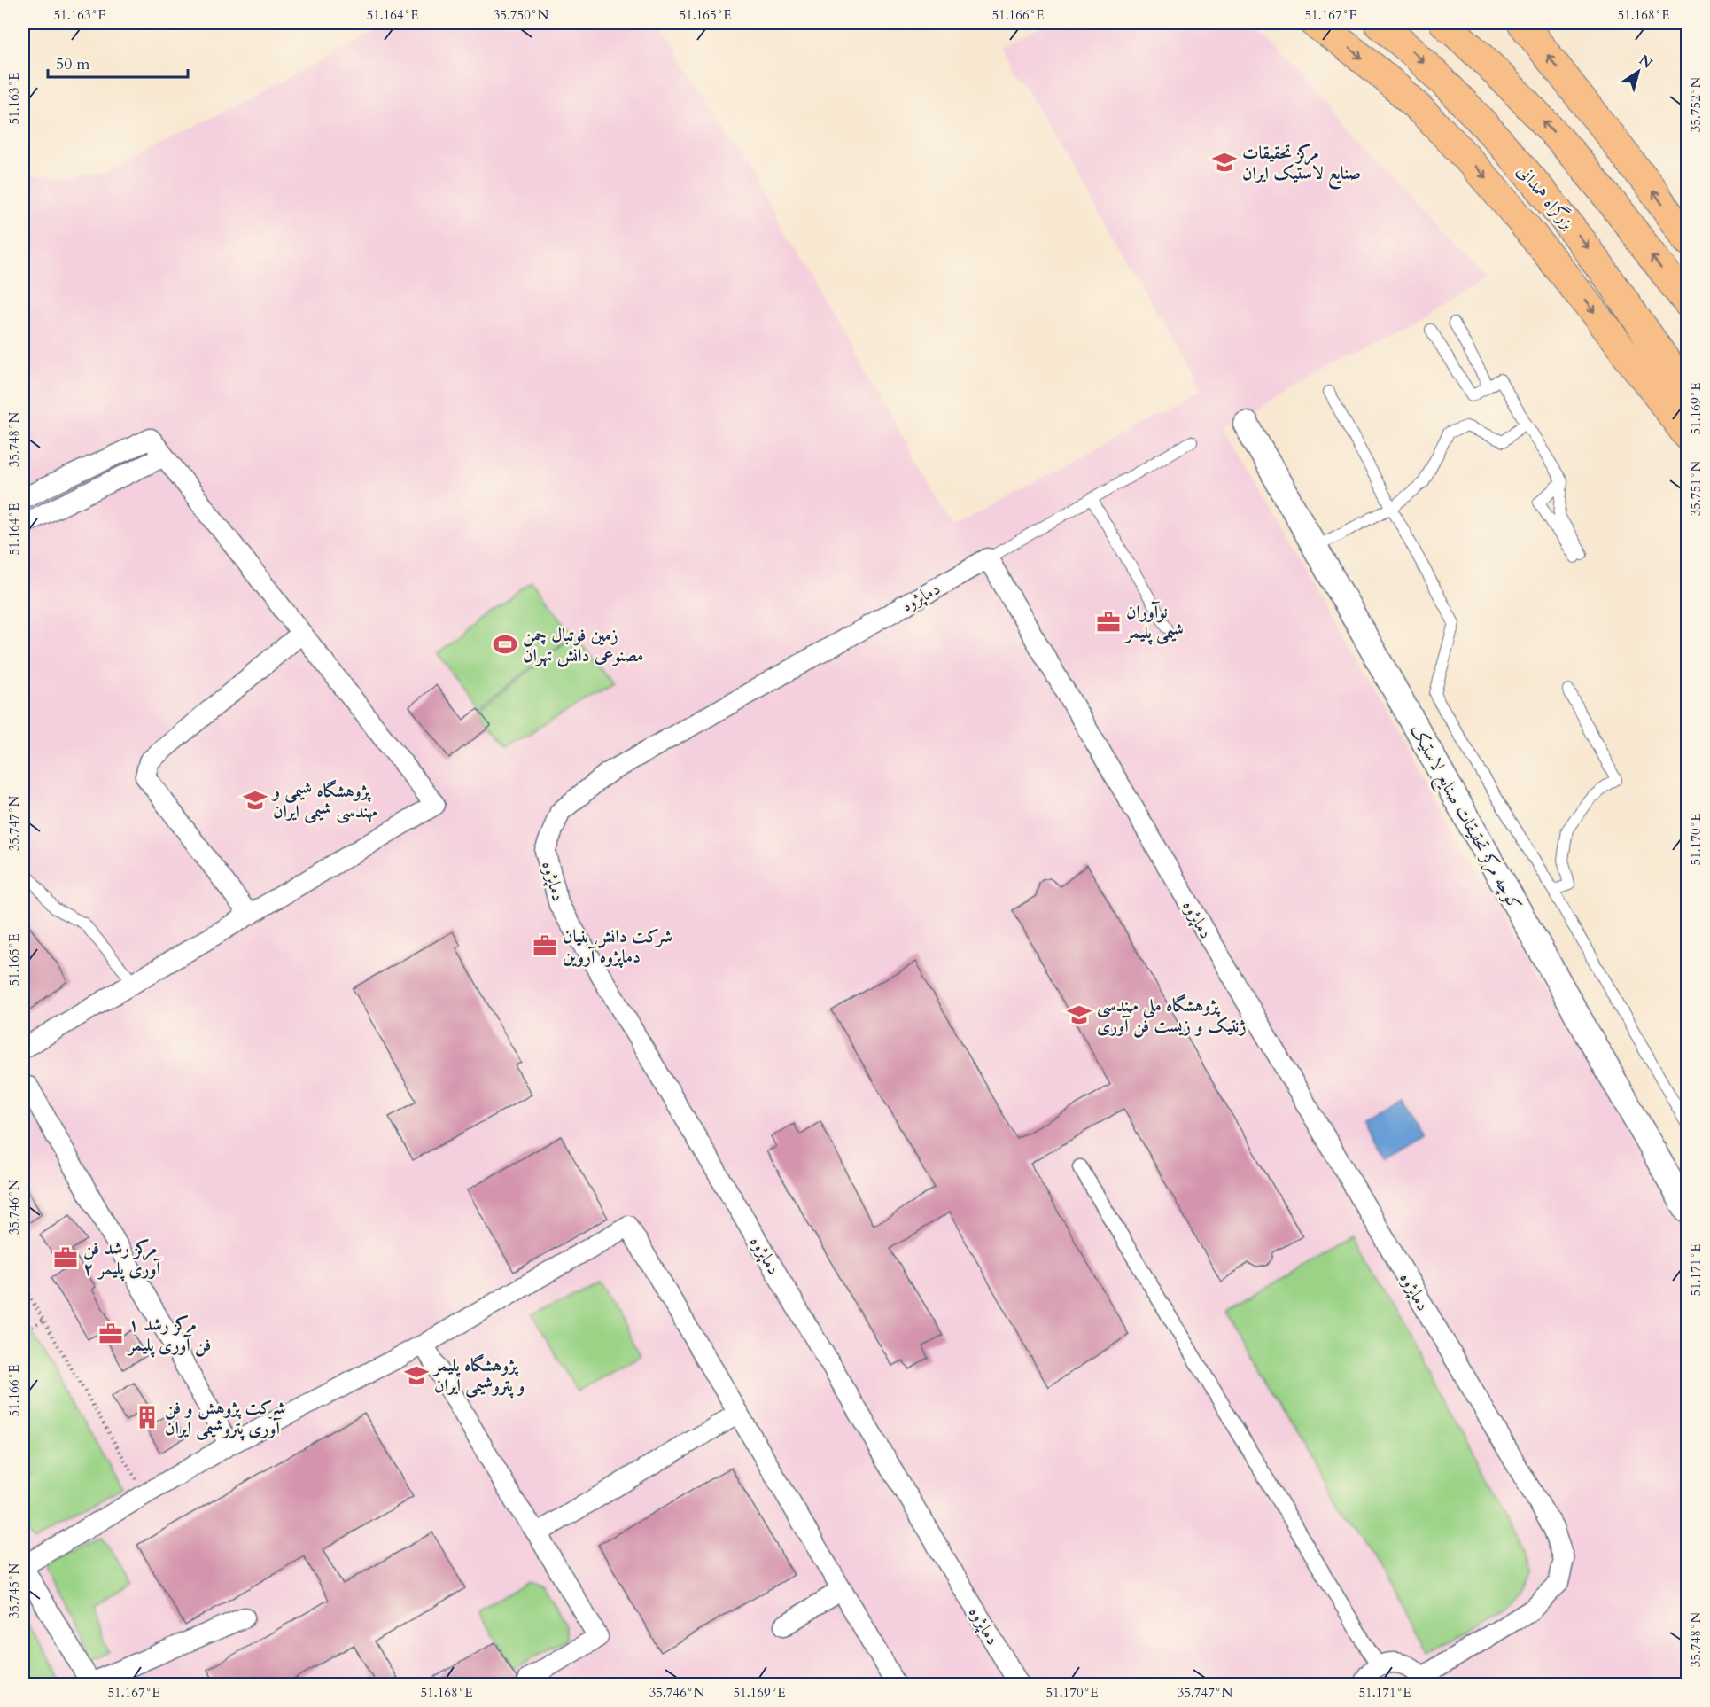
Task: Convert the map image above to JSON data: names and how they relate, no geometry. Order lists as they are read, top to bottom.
{
  "streets": {
    "highway": ["بزرگراه همدانی"],
    "street": ["دماپژوه", "کوچه مرکز تحقیقات صنایع لاستیک"]
  },
  "places": {
    "school or university": [
      "مرکز تحقیقات صنایع لاستیک ایران",
      "پژوهشگاه شیمی و مهندسی شیمی ایران",
      "پژوهشگاه ملی مهندسی ژنتیک و زیست فن آوری",
      "پژوهشگاه پلیمر و پتروشیمی ایران"
    ],
    "office": [
      "نوآوران شیمی پلیمر",
      "شرکت دانش بنیان دماپژوه آروین",
      "مرکز رشد فن آوری پلیمر ۲",
      "۱ مرکز رشد فن آوری پلیمر"
    ],
    "sports": ["زمین فوتبال چمن مصنوعی دانش تهران"],
    "building": ["شرکت پژوهش و فن آوری پتروشیمی ایران"]
  },
  "scale_bar": "50 m",
  "north": "top right",
  "coordinates": [
    "51.163°E",
    "51.164°E",
    "35.750°N",
    "51.165°E",
    "51.166°E",
    "51.167°E",
    "51.168°E",
    "35.752°N",
    "51.169°E",
    "35.748°N",
    "35.751°N",
    "35.747°N",
    "51.170°E",
    "35.746°N",
    "51.171°E",
    "35.745°N"
  ]
}
